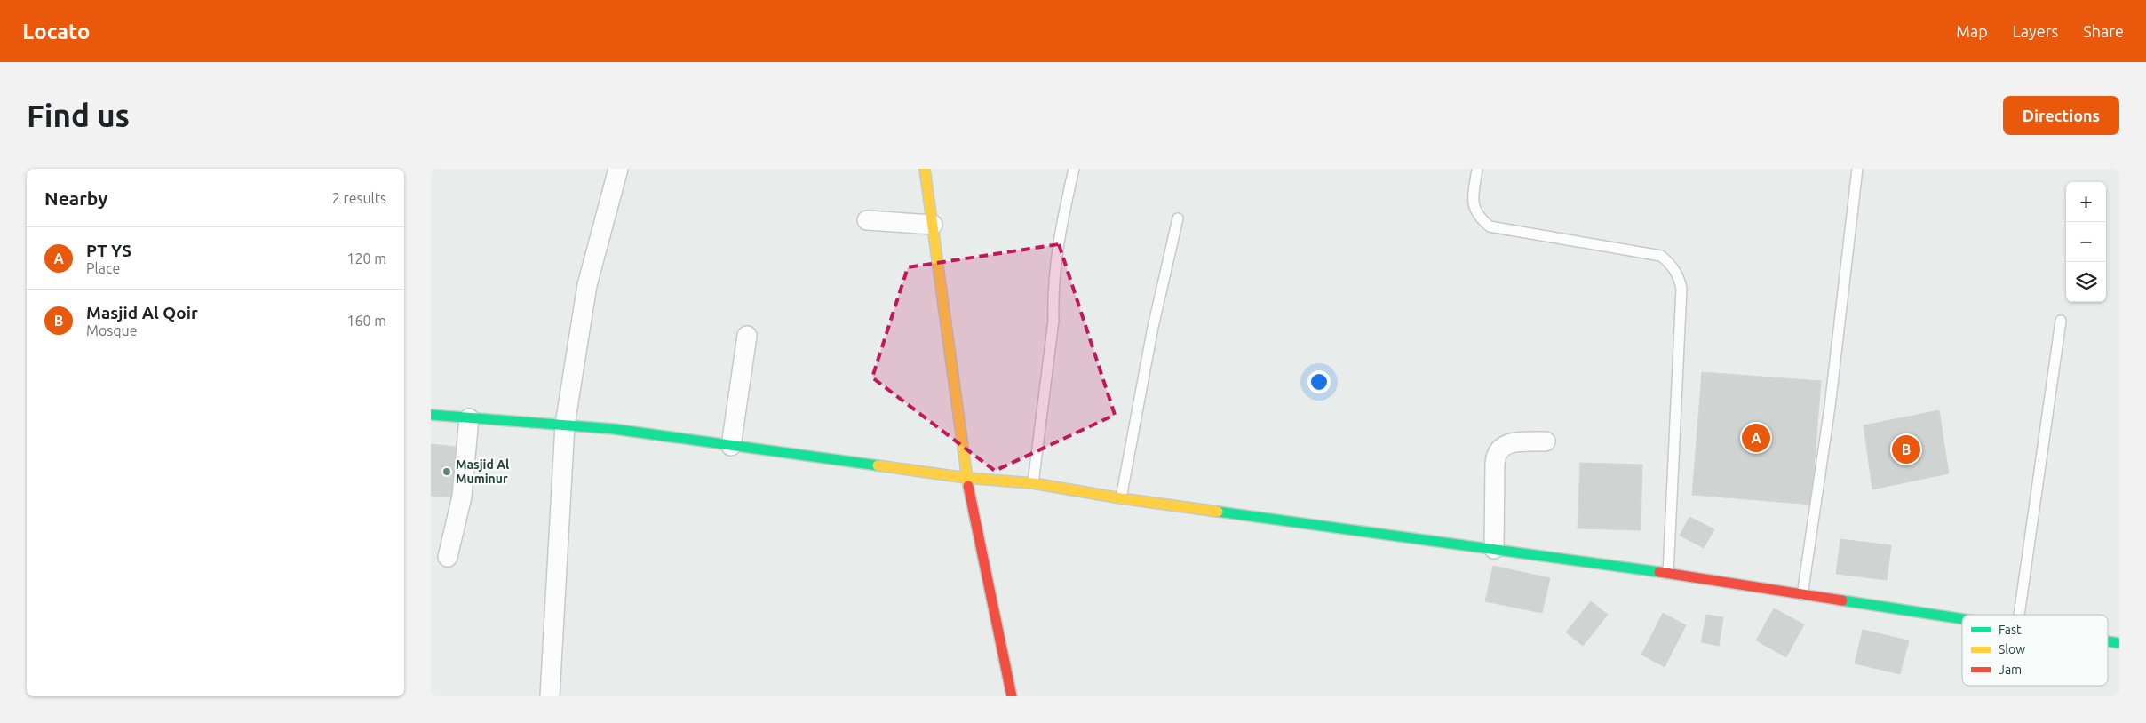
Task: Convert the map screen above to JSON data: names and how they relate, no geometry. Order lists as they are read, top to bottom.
{
  "places": ["Masjid Al Muminur"],
  "legend": ["Fast", "Slow", "Jam"],
  "page": {
    "header": "Locato",
    "nav": ["Map", "Layers", "Share"],
    "buttons": "Directions",
    "title": "Find us",
    "heading": ["Nearby", "2 results"],
    "map_buttons": ["+", "−"],
    "list": [
      {
        "mark": "A",
        "name": "PT YS",
        "note": "Place",
        "value": "120 m"
      },
      {
        "mark": "B",
        "name": "Masjid Al Qoir",
        "note": "Mosque",
        "value": "160 m"
      }
    ],
    "pins": ["A", "B"]
  }
}
